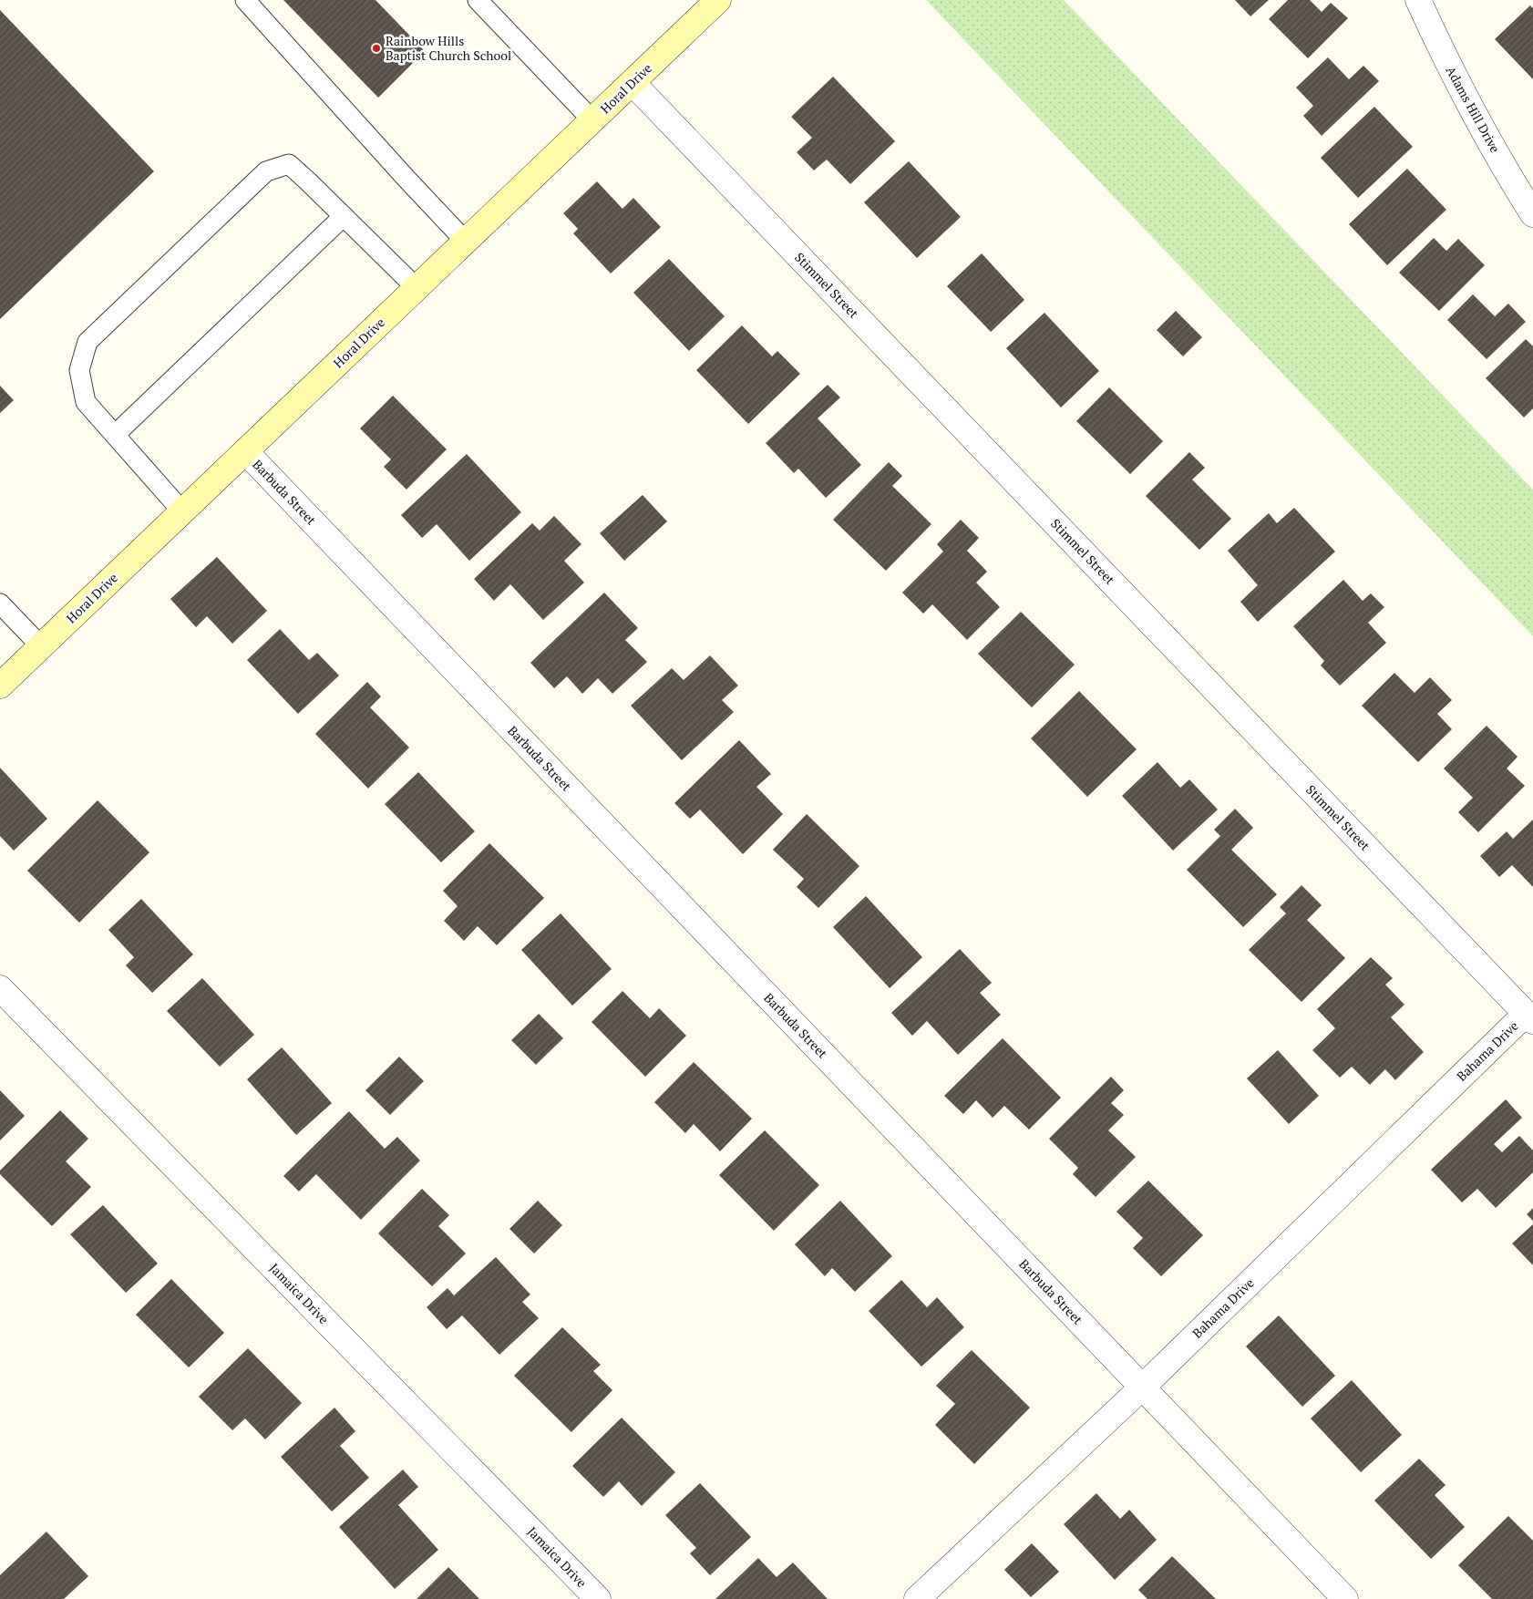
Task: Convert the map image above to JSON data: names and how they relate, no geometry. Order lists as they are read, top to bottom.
{
  "streets": {
    "street": [
      "Horal Drive",
      "Adams Hill Drive",
      "Stimmel Street",
      "Barbuda Street",
      "Bahama Drive",
      "Jamaica Drive"
    ]
  },
  "crossings": [
    ["Horal Drive", "Stimmel Street"],
    ["Horal Drive", "Barbuda Street"],
    ["Stimmel Street", "Bahama Drive"],
    ["Barbuda Street", "Bahama Drive"]
  ],
  "places": ["Rainbow Hills Baptist Church School"]
}
